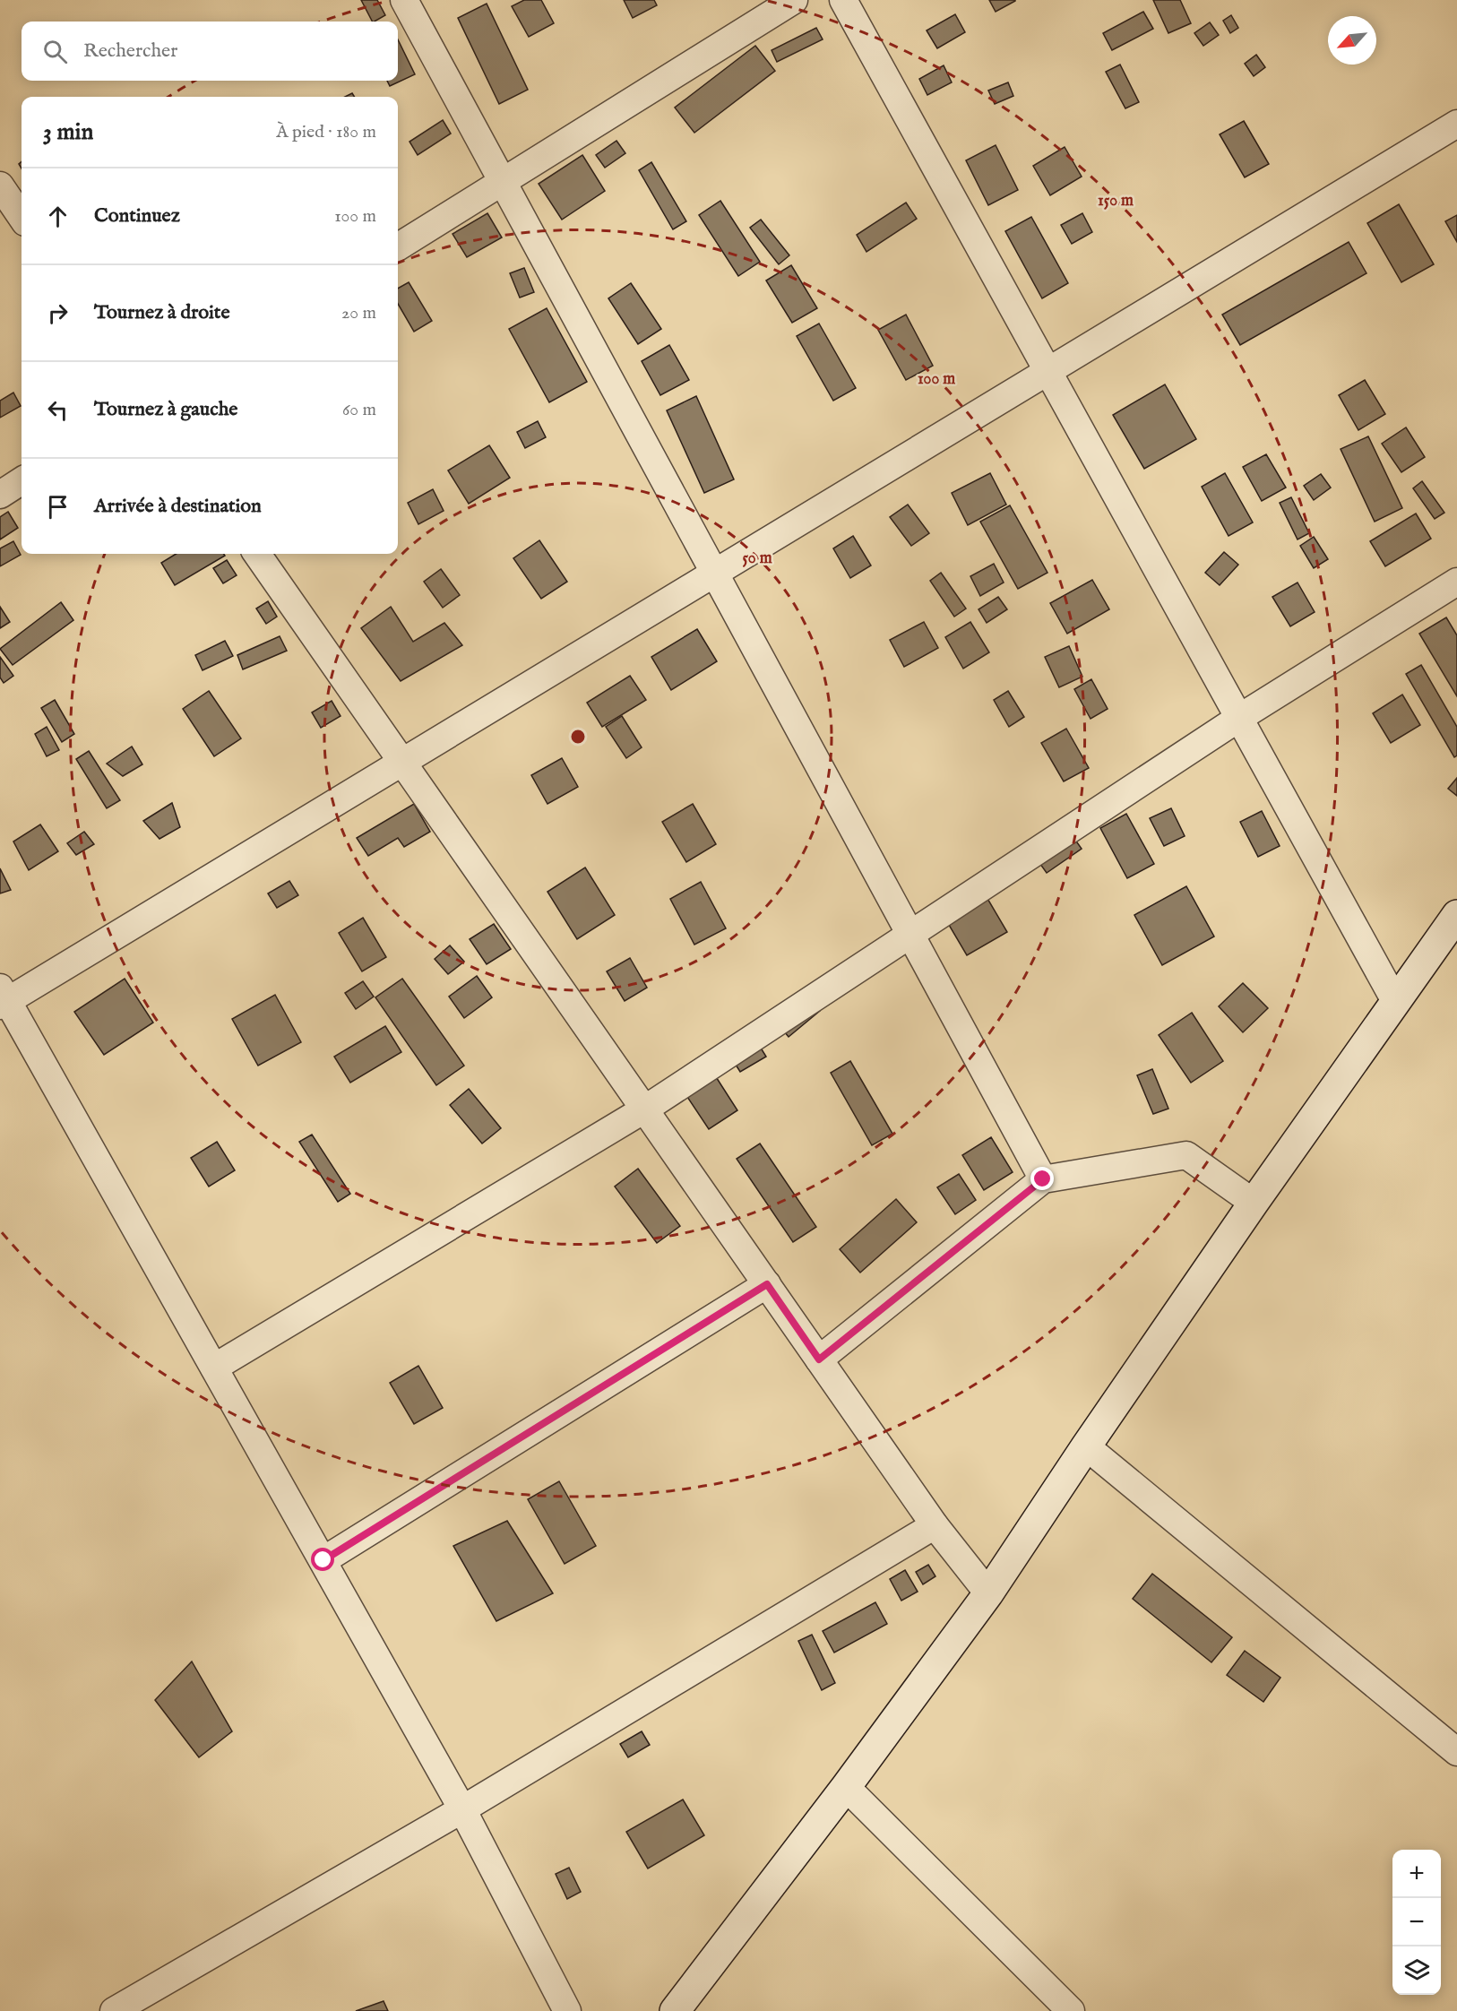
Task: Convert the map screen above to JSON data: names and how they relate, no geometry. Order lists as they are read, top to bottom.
{
  "north": "bottom left",
  "page": {
    "search": "Rechercher",
    "heading": ["3 min", "À pied · 180 m"],
    "list": [
      ["Continuez", "100 m"],
      ["Tournez à droite", "20 m"],
      ["Tournez à gauche", "60 m"],
      "Arrivée à destination"
    ],
    "map_buttons": ["+", "−"]
  },
  "rings": ["150 m", "100 m", "50 m"]
}
